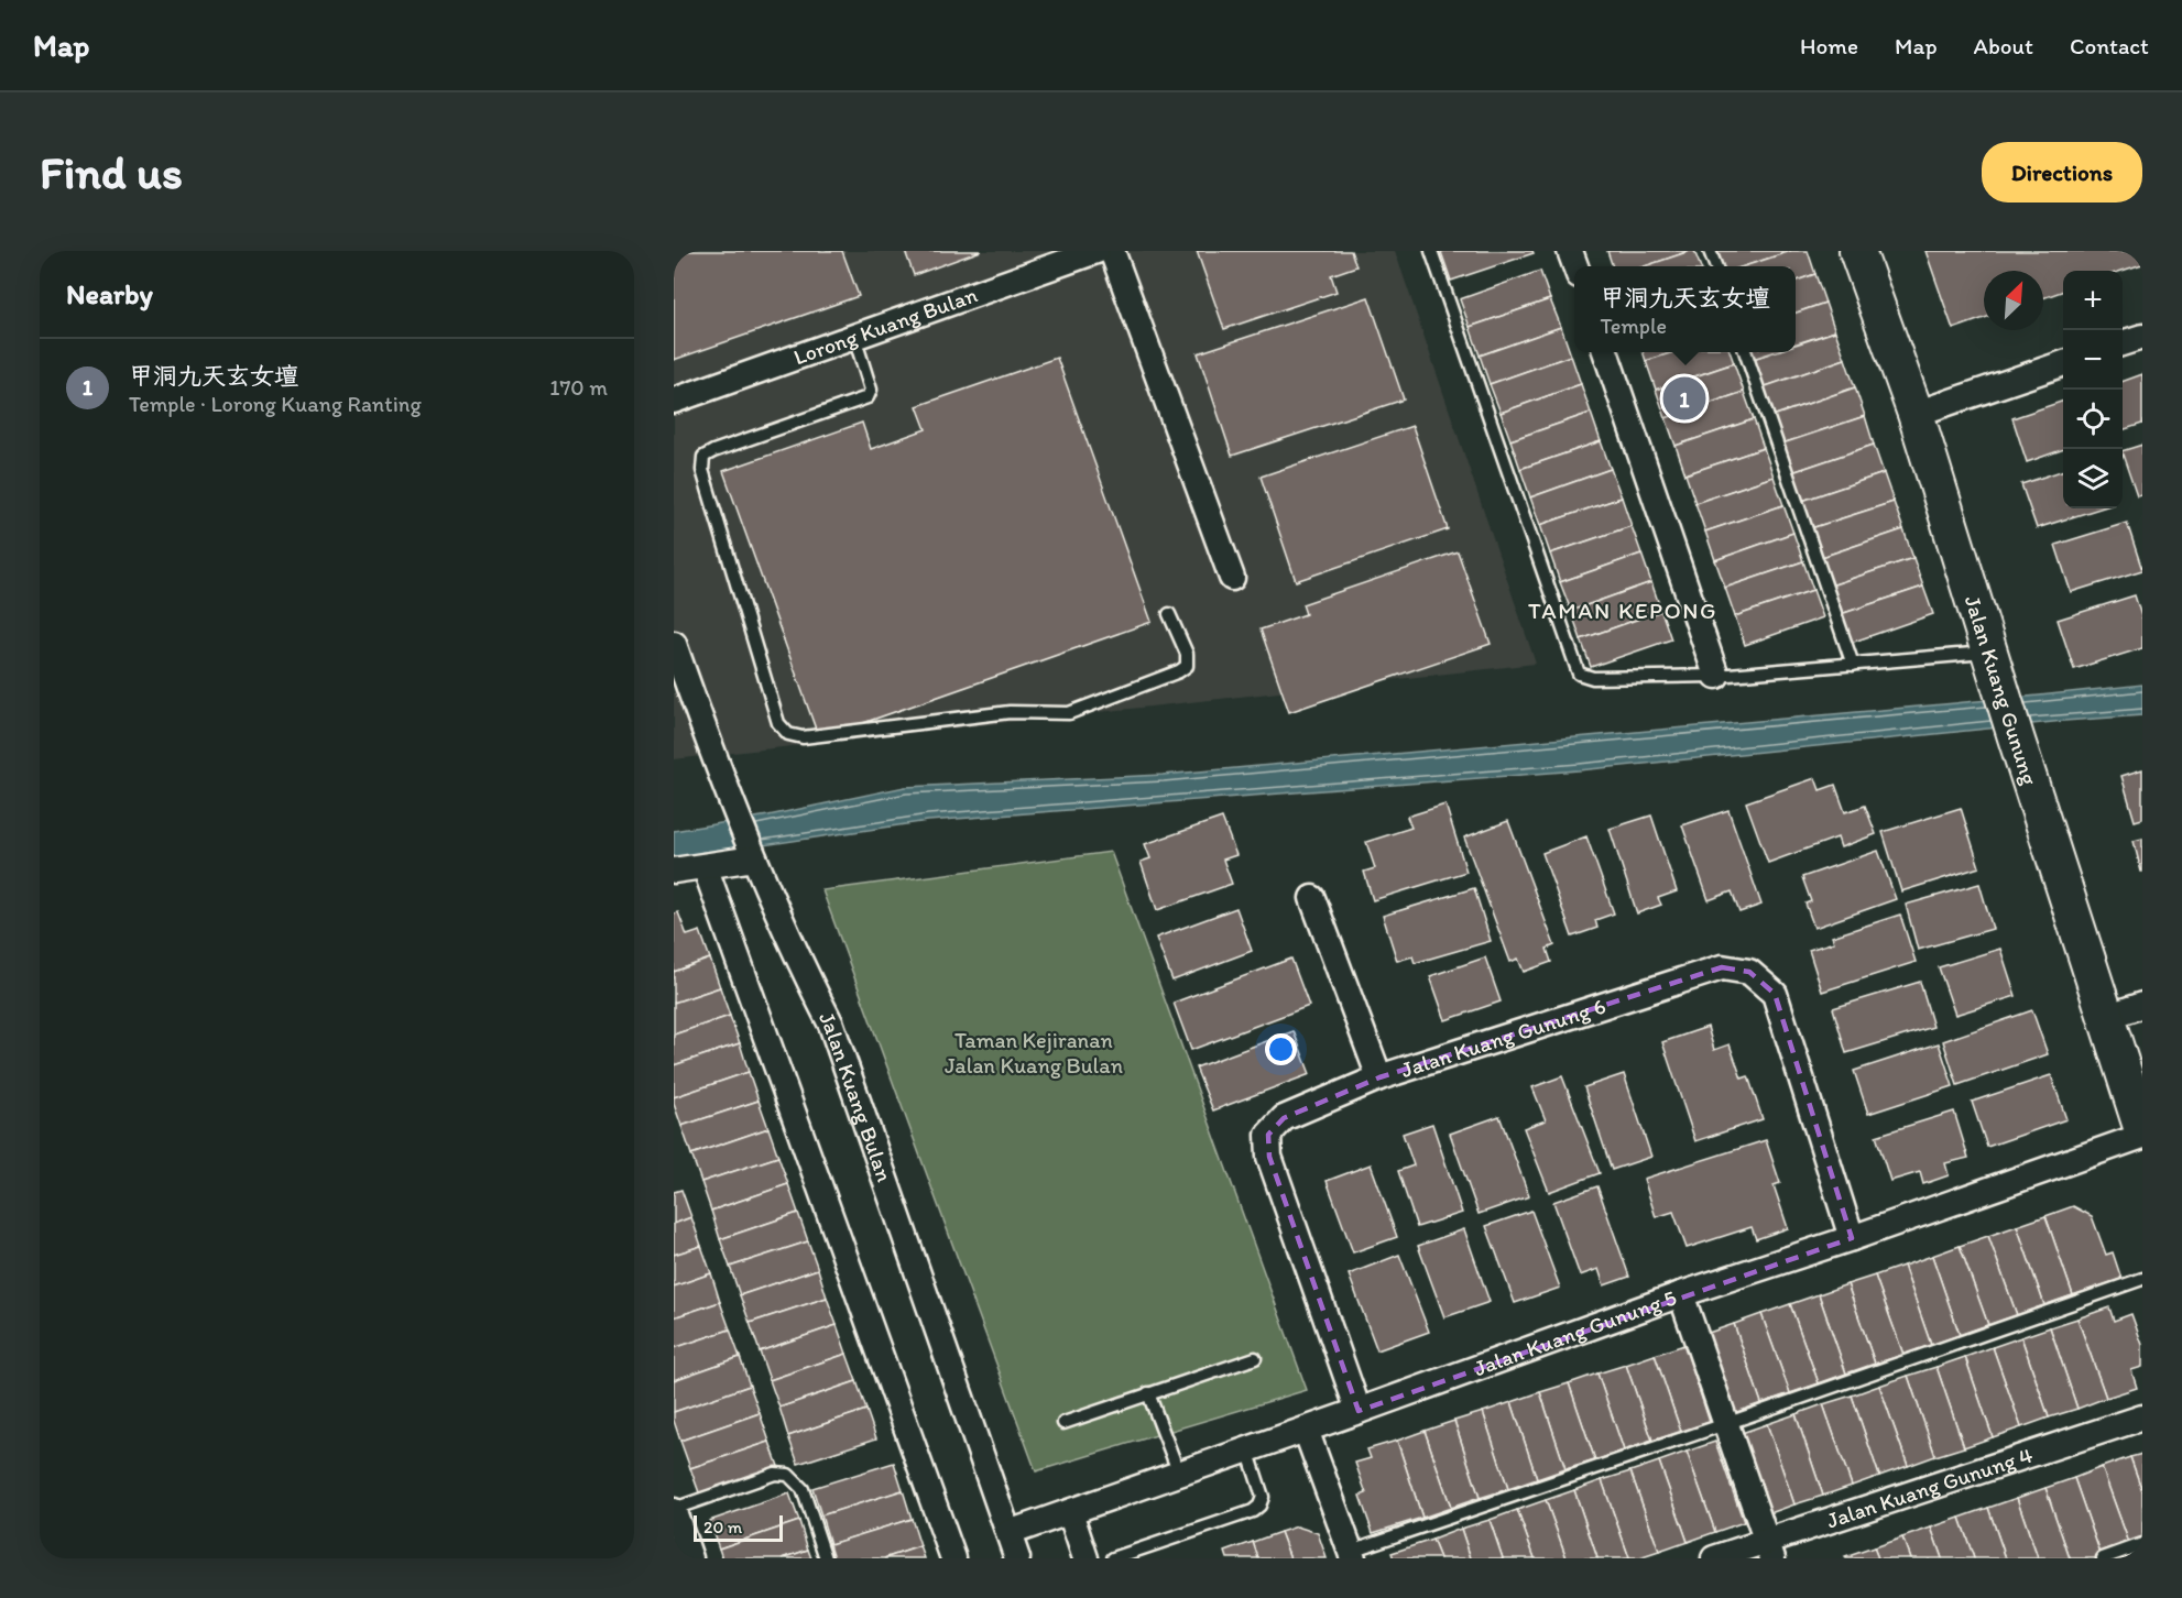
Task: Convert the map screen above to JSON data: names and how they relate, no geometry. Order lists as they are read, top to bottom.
{
  "streets": {
    "street": [
      "Lorong Kuang Bulan",
      "Jalan Kuang Gunung",
      "Jalan Kuang Gunung 6",
      "Jalan Kuang Bulan",
      "Jalan Kuang Gunung 5",
      "Jalan Kuang Gunung 4"
    ]
  },
  "crossings": [
    ["Jalan Kuang Gunung 6", "Jalan Kuang Gunung 5"],
    ["Jalan Kuang Bulan", "Jalan Kuang Gunung 5"]
  ],
  "districts": ["TAMAN KEPONG"],
  "parks": ["Taman Kejiranan Jalan Kuang Bulan"],
  "scale_bar": "20 m",
  "north": "top right",
  "page": {
    "header": "Map",
    "nav": [
      "Home",
      "Map",
      "About",
      "Contact"
    ],
    "buttons": "Directions",
    "title": "Find us",
    "heading": "Nearby",
    "popup": ["甲洞九天玄女壇", "Temple"],
    "map_buttons": ["+", "−"],
    "list": [
      {
        "mark": "1",
        "name": "甲洞九天玄女壇",
        "note": "Temple · Lorong Kuang Ranting",
        "value": "170 m"
      }
    ],
    "pins": "1",
    "scale": "20 m"
  }
}
